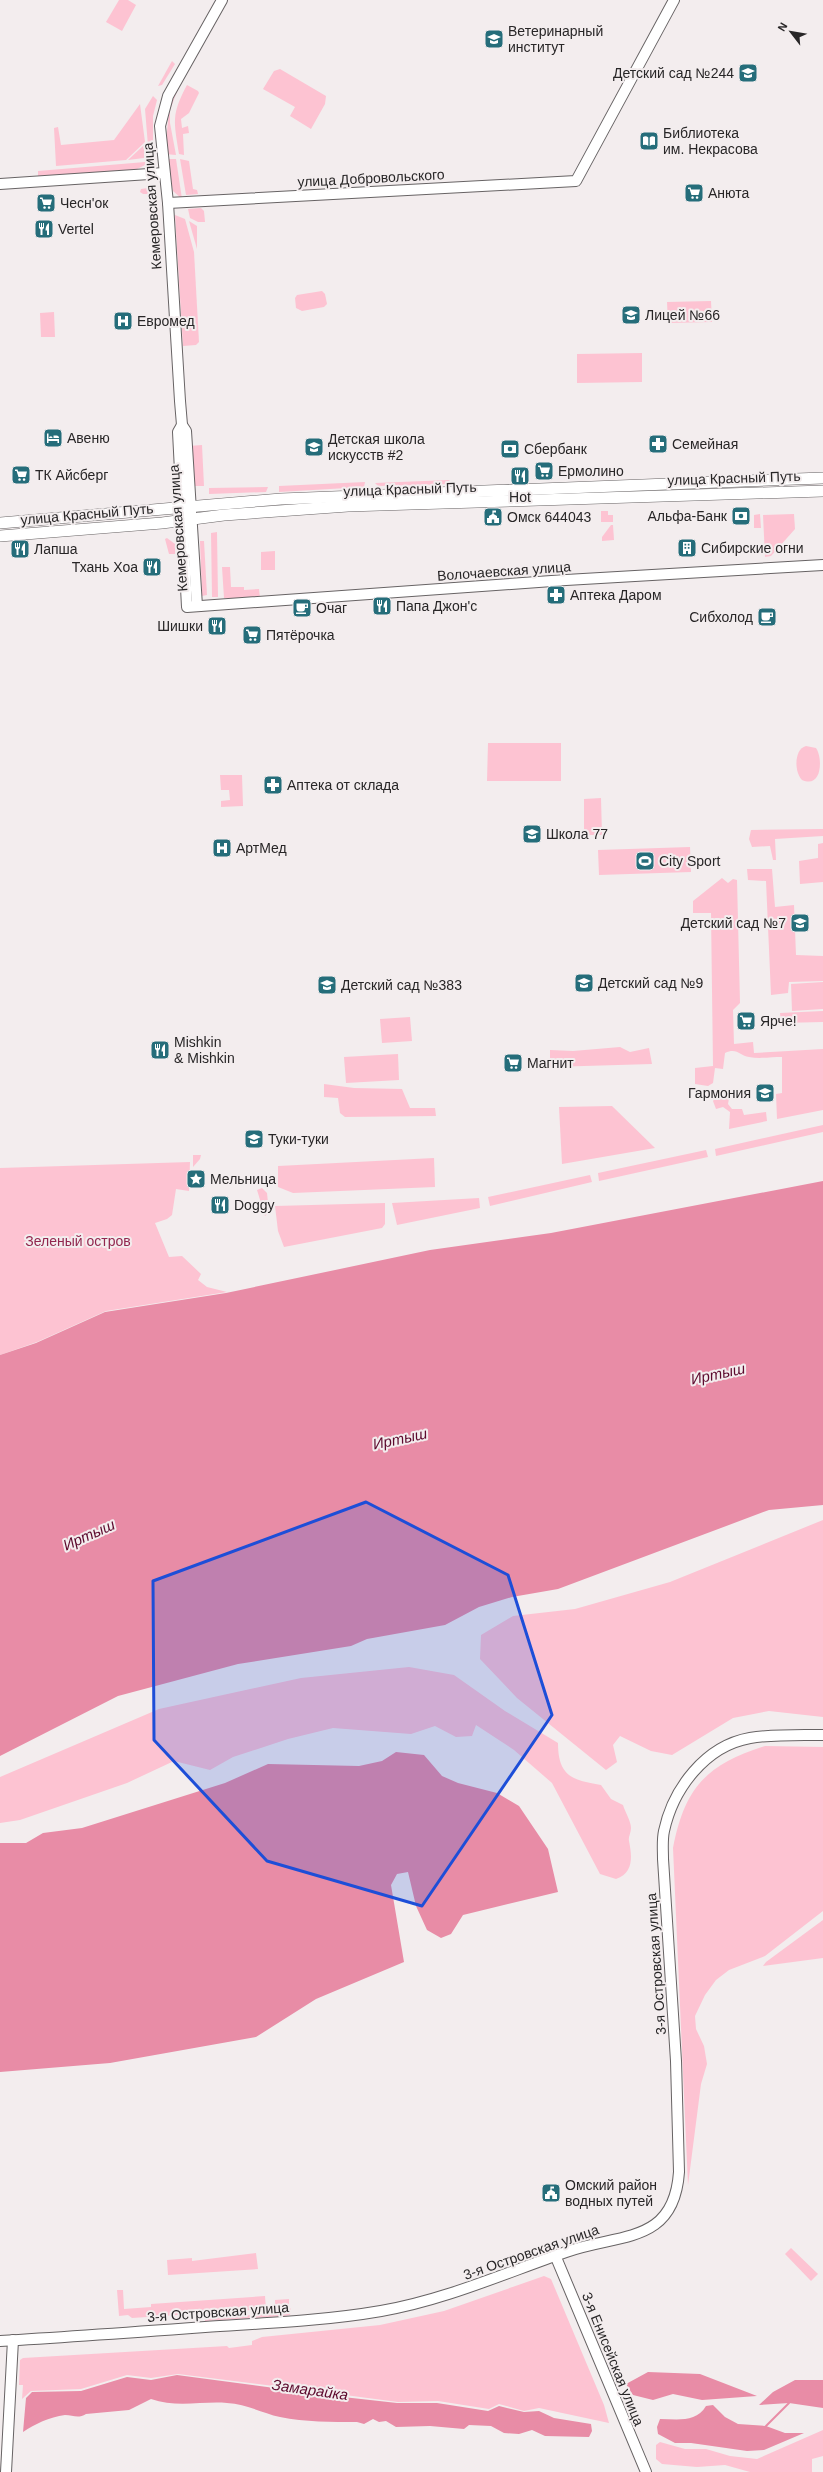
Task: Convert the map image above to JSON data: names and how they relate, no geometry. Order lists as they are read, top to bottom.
{
  "streets": {
    "main road": [
      "улица Добровольского",
      "Кемеровская улица",
      "улица Красный Путь",
      "Волочаевская улица",
      "3-я Островская улица",
      "3-я Енисейская улица"
    ]
  },
  "crossings": [
    ["улица Добровольского", "Кемеровская улица"],
    ["Кемеровская улица", "улица Красный Путь"],
    ["Кемеровская улица", "Волочаевская улица"],
    ["3-я Островская улица", "3-я Енисейская улица"]
  ],
  "water": ["Иртыш", "Замарайка"],
  "parks": ["Зеленый остров"],
  "places": {
    "school or university": [
      "Ветеринарный институт",
      "Детский сад №244",
      "Лицей №66",
      "Детская школа искусств #2",
      "Школа 77",
      "Детский сад №7",
      "Детский сад №9",
      "Детский сад №383",
      "Гармония",
      "Туки-туки"
    ],
    "library": ["Библиотека им. Некрасова"],
    "supermarket": [
      "Анюта",
      "Чесн'ок",
      "Ермолино",
      "ТК Айсберг",
      "Пятёрочка",
      "Ярче!",
      "Магнит"
    ],
    "restaurant": [
      "Vertel",
      "Hot",
      "Лапша",
      "Тхань Хоа",
      "Папа Джон'с",
      "Шишки",
      "Mishkin & Mishkin",
      "Doggy"
    ],
    "hospital": ["Евромед", "АртМед"],
    "hotel": ["Авеню"],
    "pharmacy": ["Семейная", "Аптека Даром", "Аптека от склада"],
    "bank": ["Сбербанк", "Альфа-Банк"],
    "public building": ["Омск 644043", "Омский район водных путей"],
    "building": ["Сибирские огни"],
    "cafe": ["Очаг", "Сибхолод"],
    "sports": ["City Sport"],
    "place": ["Мельница"]
  },
  "north": "top left"
}
